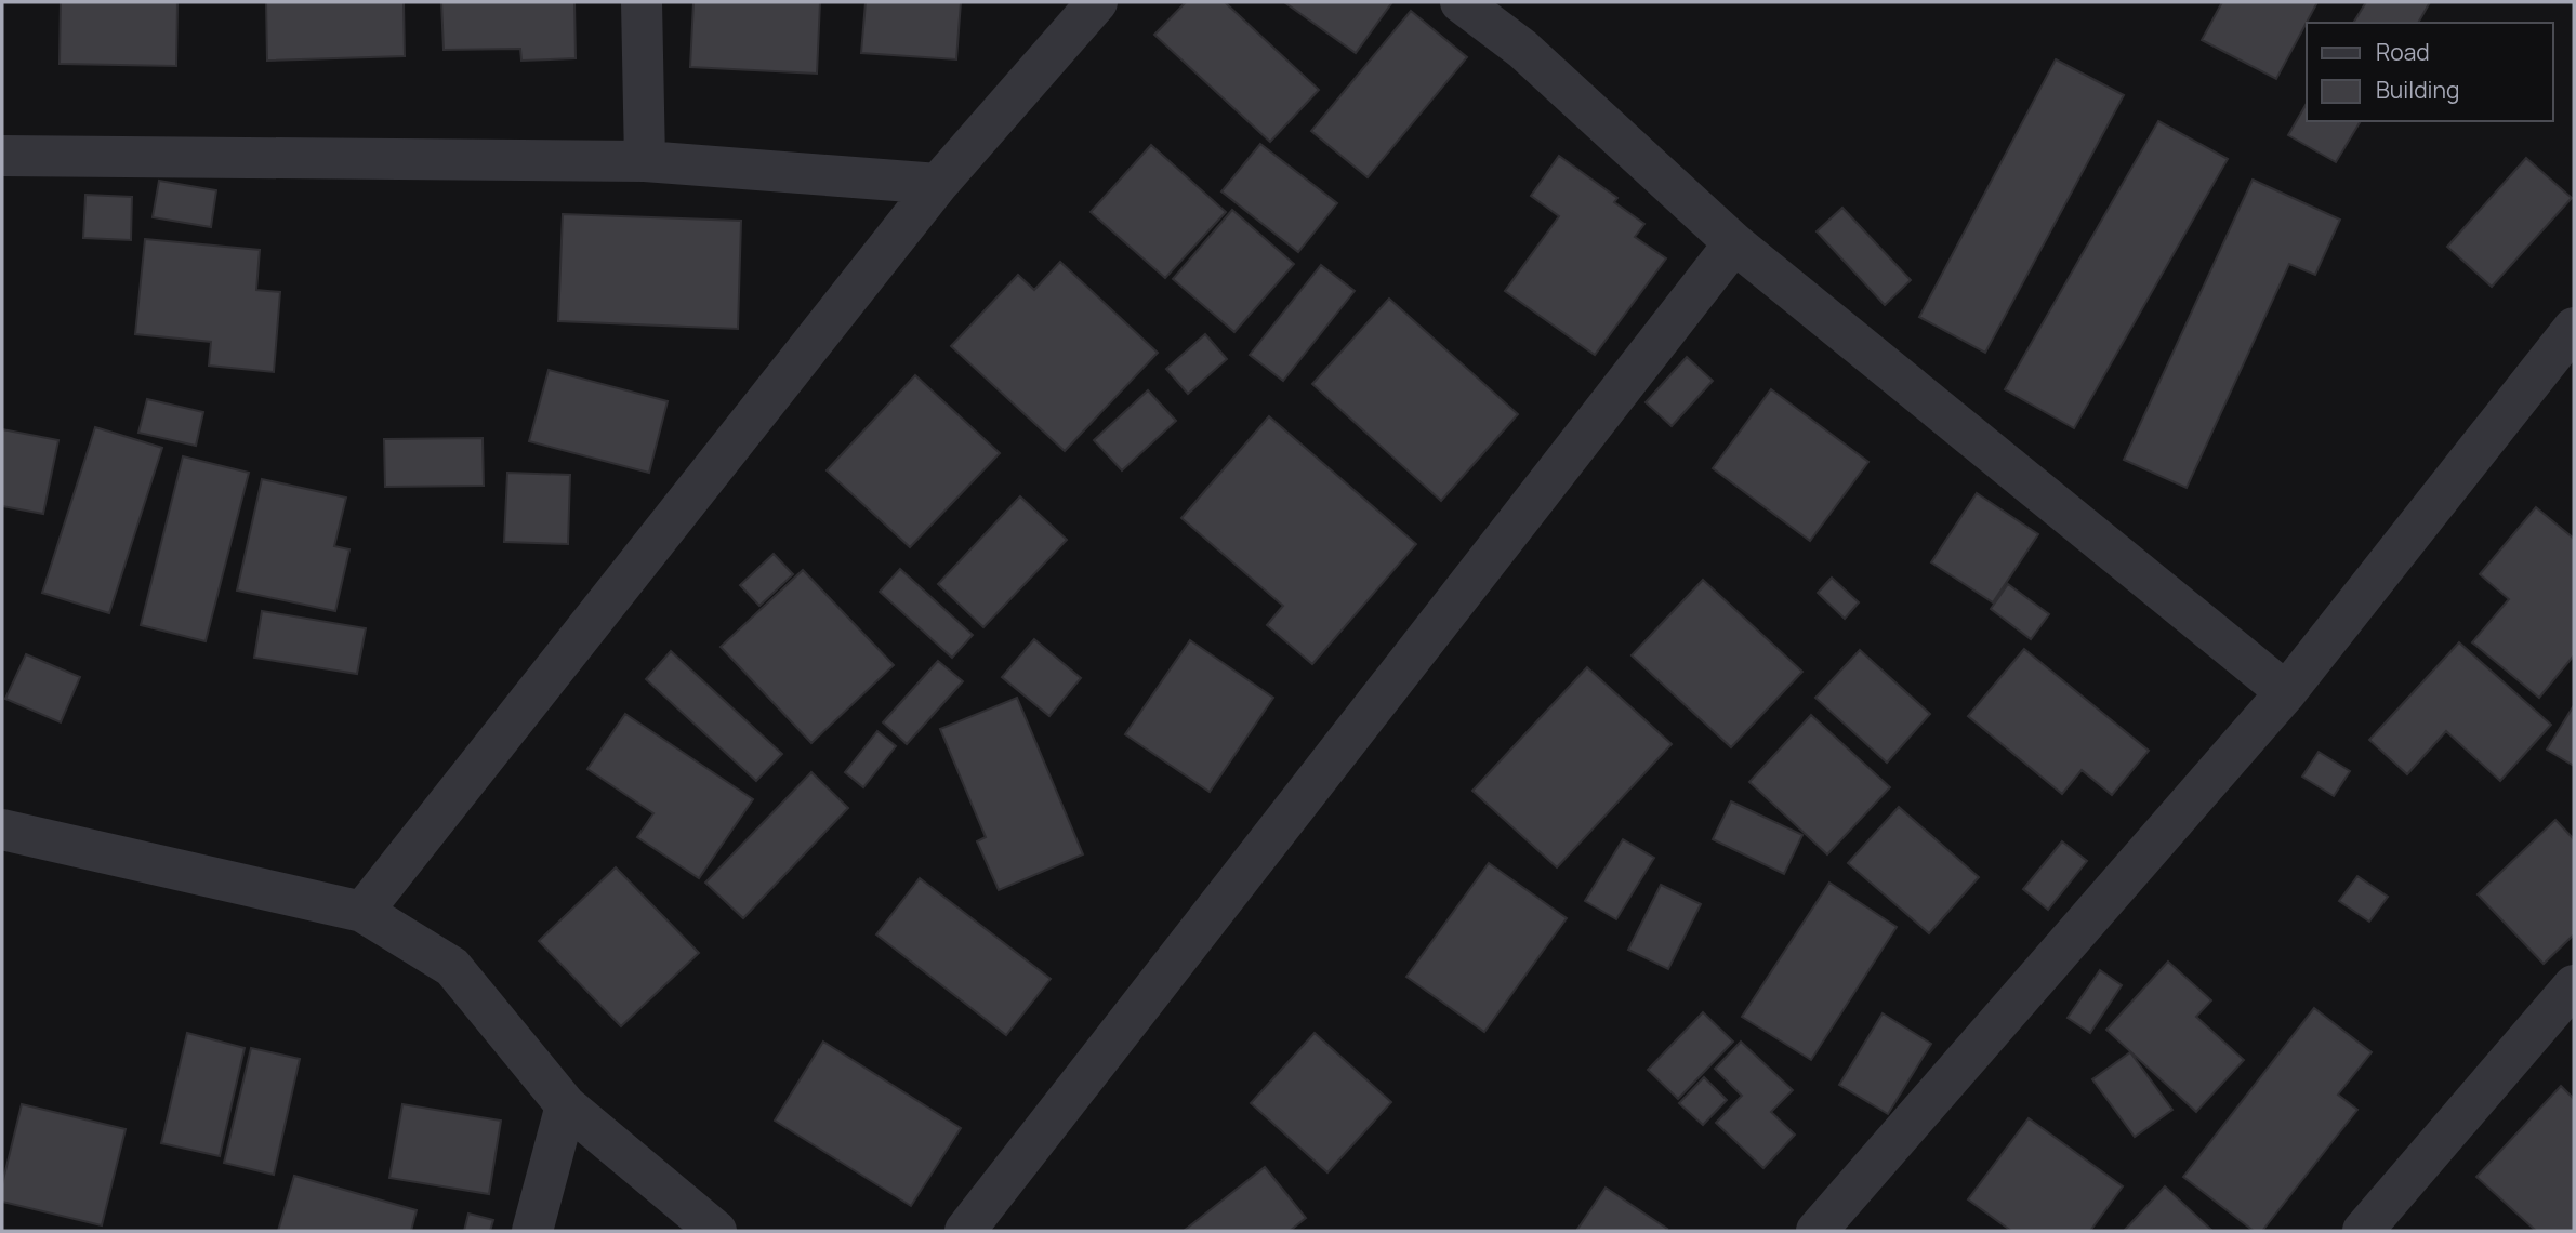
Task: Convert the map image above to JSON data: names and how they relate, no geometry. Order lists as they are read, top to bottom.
{
  "legend": ["Road", "Building"]
}
